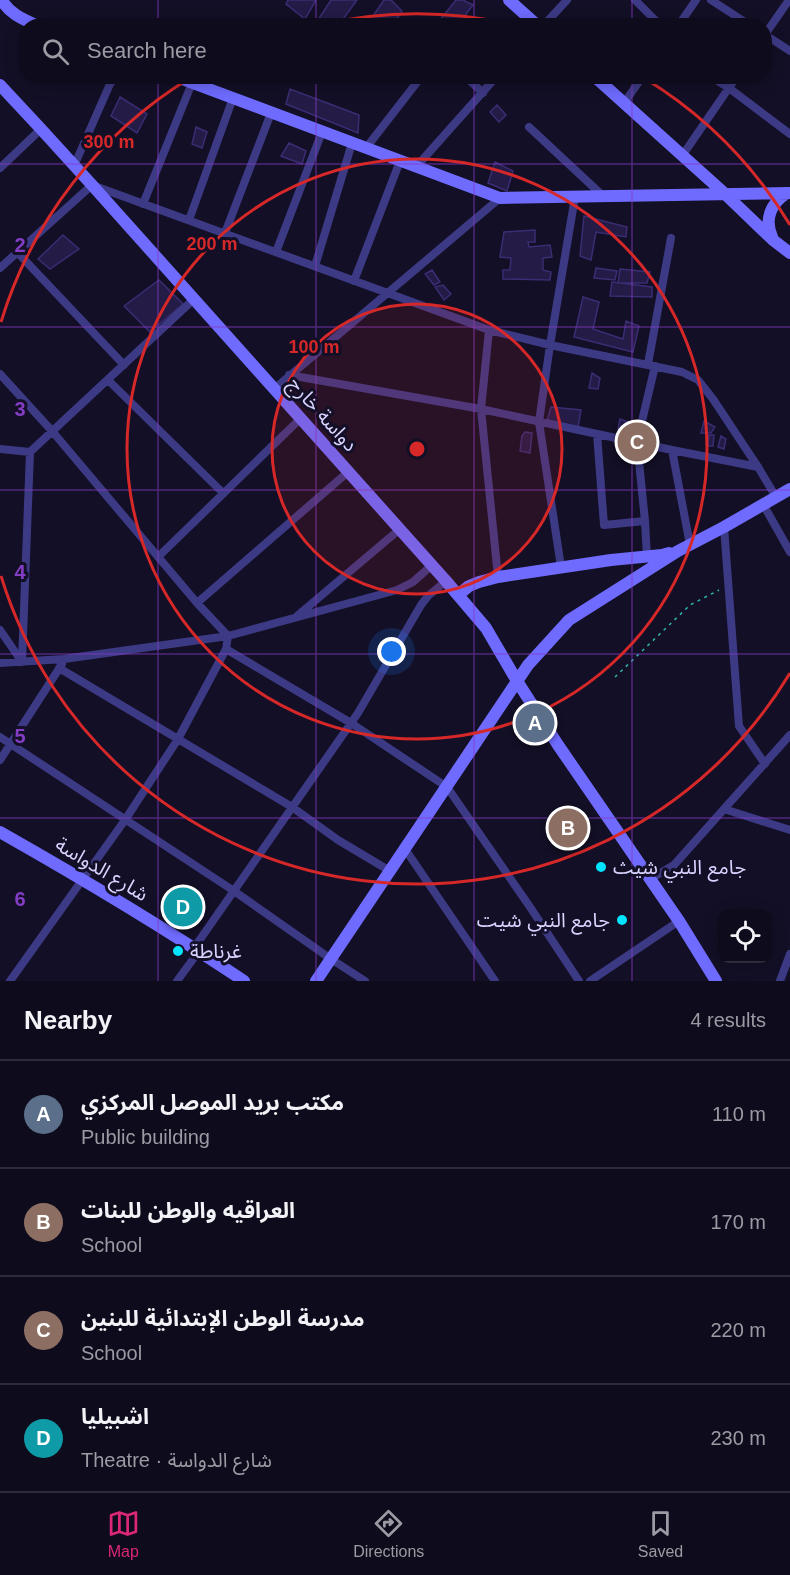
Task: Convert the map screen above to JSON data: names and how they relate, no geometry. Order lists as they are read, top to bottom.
{
  "streets": {
    "street": ["دواسة خارج", "شارع الدواسة"]
  },
  "places": ["جامع النبي شيث", "جامع النبي شيت", "غرناطة"],
  "page": {
    "search": "Search here",
    "pins": [
      "C",
      "A",
      "B",
      "D"
    ],
    "heading": ["Nearby", "4 results"],
    "list": [
      {
        "mark": "A",
        "name": "مكتب بريد الموصل المركزي",
        "note": "Public building",
        "value": "110 m"
      },
      {
        "mark": "B",
        "name": "العراقيه والوطن للبنات",
        "note": "School",
        "value": "170 m"
      },
      {
        "mark": "C",
        "name": "مدرسة الوطن الإبتدائية للبنين",
        "note": "School",
        "value": "220 m"
      },
      {
        "mark": "D",
        "name": "اشبيليا",
        "note": "Theatre · شارع الدواسة",
        "value": "230 m"
      }
    ],
    "nav": ["Map", "Directions", "Saved"]
  },
  "grid": {
    "rows": [
      "2",
      "3",
      "4",
      "5",
      "6"
    ]
  },
  "rings": ["300 m", "200 m", "100 m"]
}
